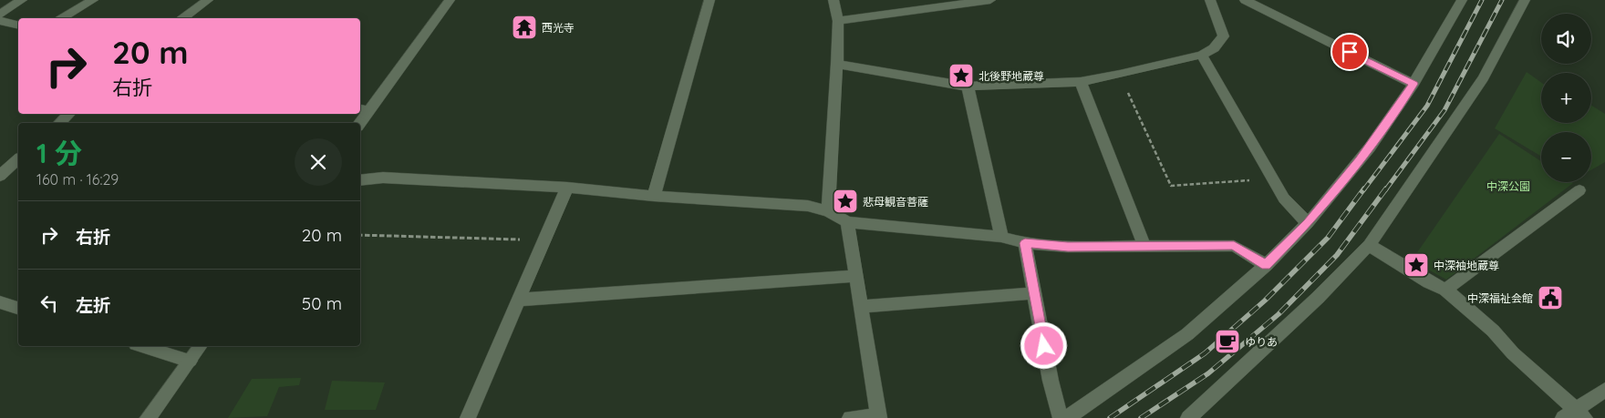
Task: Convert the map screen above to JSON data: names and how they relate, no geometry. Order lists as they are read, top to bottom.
{
  "parks": ["中深公園"],
  "places": {
    "temple": ["西光寺"],
    "place": ["北後野地蔵尊", "悲母観音菩薩", "中深袖地蔵尊"],
    "public building": ["中深福祉会館"],
    "cafe": ["ゆりあ"]
  },
  "page": {
    "map_buttons": ["+", "−"],
    "turn": ["20 m", "右折"],
    "heading": ["1 分", "160 m · 16:29"],
    "list": [
      {
        "name": "右折",
        "value": "20 m"
      },
      {
        "name": "左折",
        "value": "50 m"
      }
    ]
  }
}
